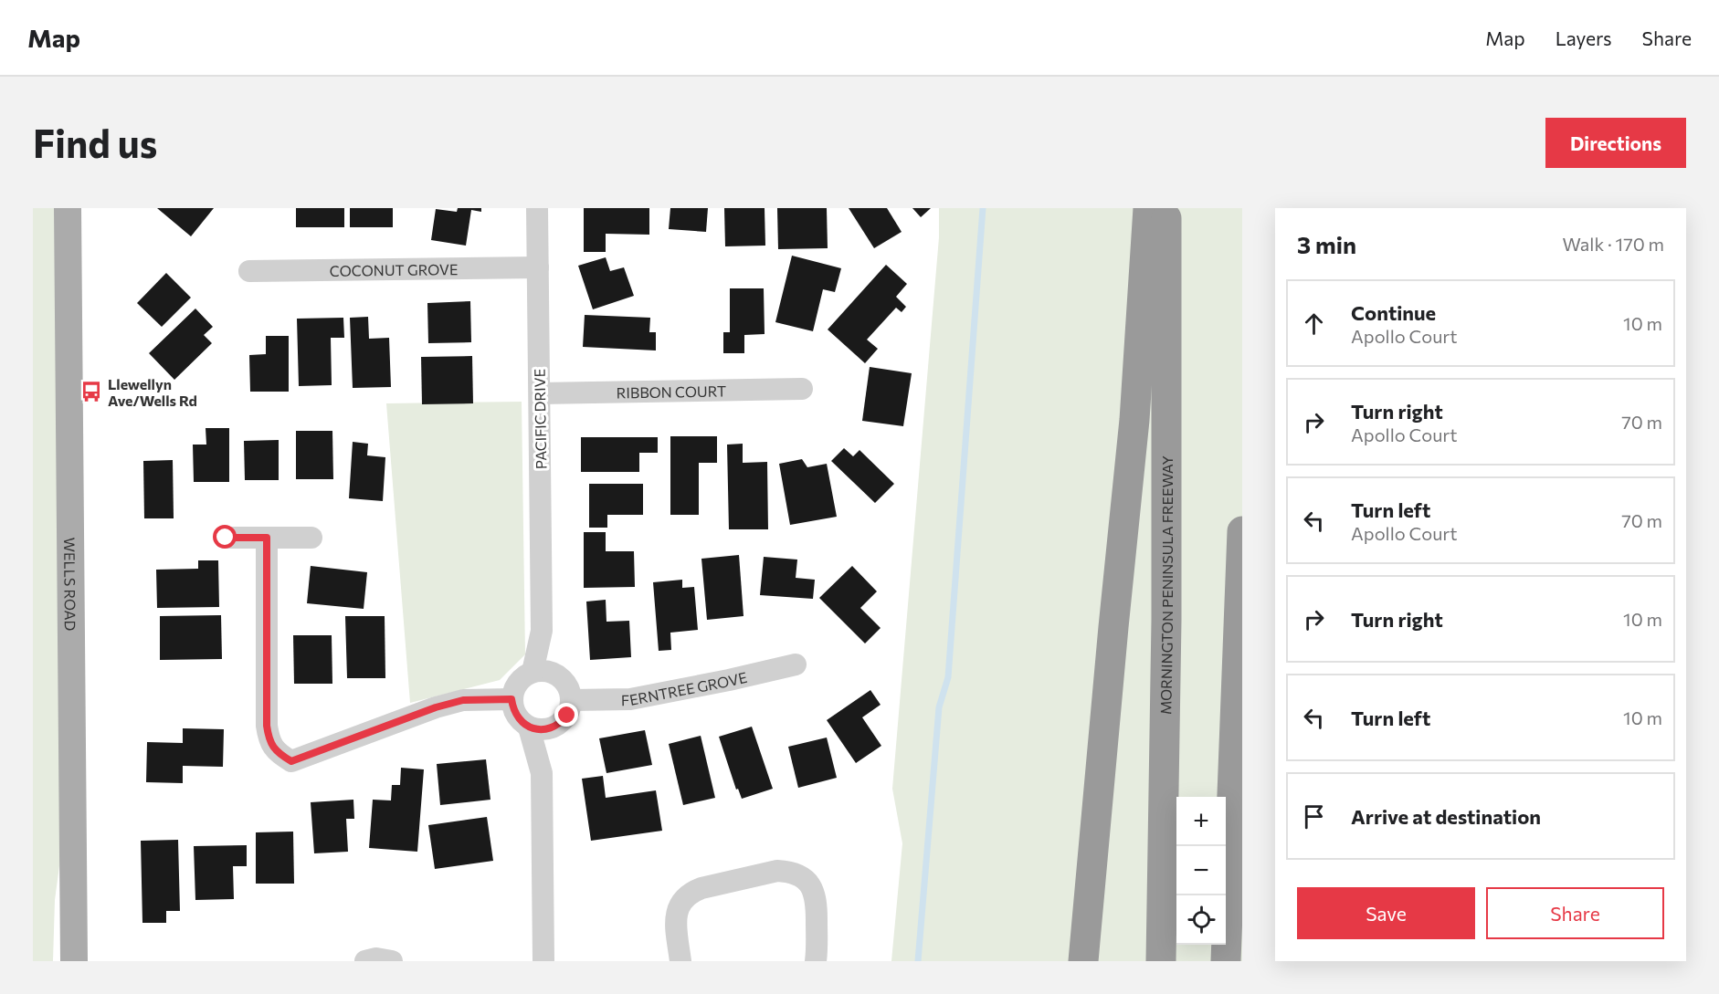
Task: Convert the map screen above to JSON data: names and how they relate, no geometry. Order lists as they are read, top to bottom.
{
  "streets": {
    "highway": ["MORNINGTON PENINSULA FREEWAY"],
    "main road": ["WELLS ROAD"],
    "street": [
      "COCONUT GROVE",
      "RIBBON COURT",
      "PACIFIC DRIVE",
      "FERNTREE GROVE"
    ]
  },
  "crossings": [
    ["COCONUT GROVE", "PACIFIC DRIVE"],
    ["RIBBON COURT", "PACIFIC DRIVE"],
    ["PACIFIC DRIVE", "FERNTREE GROVE"]
  ],
  "places": {
    "bus stop": ["Llewellyn Ave/Wells Rd"]
  },
  "page": {
    "header": "Map",
    "nav": ["Map", "Layers", "Share"],
    "buttons": [
      "Directions",
      ["Save", "Share"]
    ],
    "title": "Find us",
    "heading": ["3 min", "Walk · 170 m"],
    "list": [
      ["Continue", "Apollo Court", "10 m"],
      ["Turn right", "Apollo Court", "70 m"],
      ["Turn left", "Apollo Court", "70 m"],
      ["Turn right", "10 m"],
      ["Turn left", "10 m"],
      "Arrive at destination"
    ],
    "map_buttons": ["+", "−"]
  }
}
